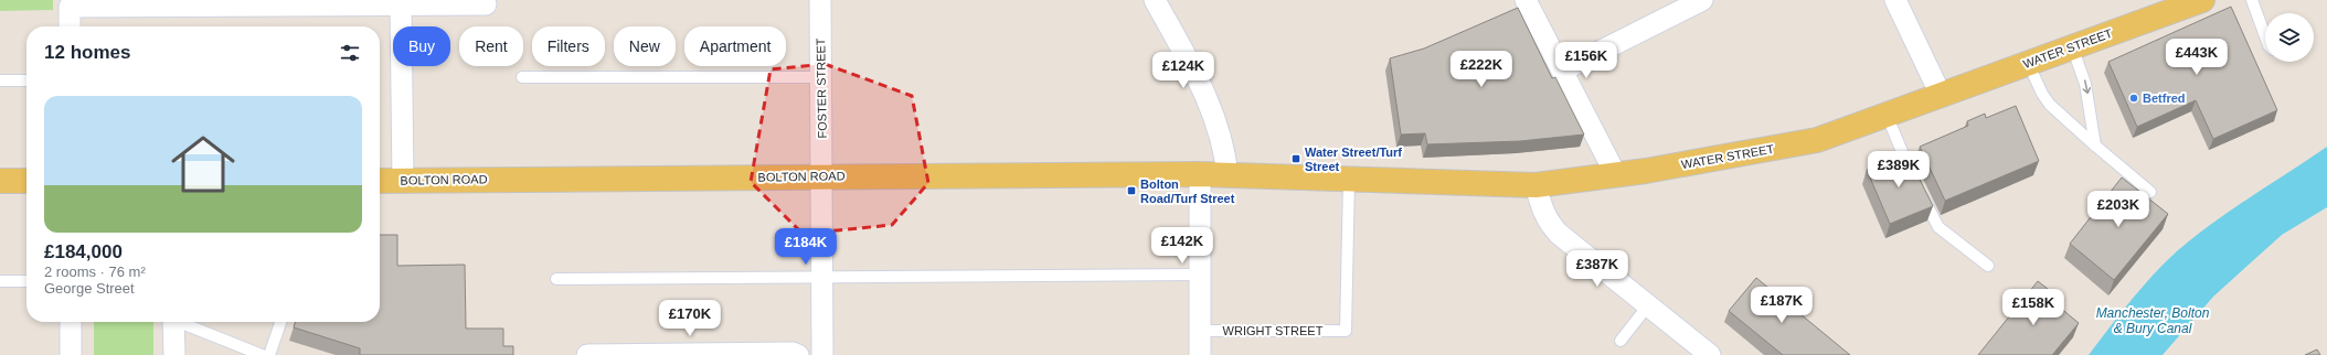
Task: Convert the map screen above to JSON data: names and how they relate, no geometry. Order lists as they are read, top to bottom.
{
  "streets": {
    "main road": ["WATER STREET", "BOLTON ROAD"],
    "street": ["FOSTER STREET"],
    "lane": ["WRIGHT STREET"]
  },
  "crossings": [
    ["WATER STREET", "BOLTON ROAD"],
    ["WATER STREET", "WRIGHT STREET"],
    ["FOSTER STREET", "BOLTON ROAD"]
  ],
  "water": ["Manchester, Bolton & Bury Canal"],
  "places": {
    "other": ["Betfred"],
    "transit": ["Water Street/Turf Street", "Bolton Road/Turf Street"]
  },
  "page": {
    "chip": [
      "Buy",
      "Rent",
      "Filters",
      "New",
      "Apartment"
    ],
    "heading": "12 homes",
    "price": [
      "£443K",
      "£156K",
      "£222K",
      "£124K",
      "£389K",
      "£203K",
      "£142K",
      "£184K",
      "£387K",
      "£187K",
      "£158K",
      "£170K"
    ],
    "list": [
      {
        "name": "£184,000",
        "note": "2 rooms · 76 m² · George Street"
      }
    ]
  }
}
